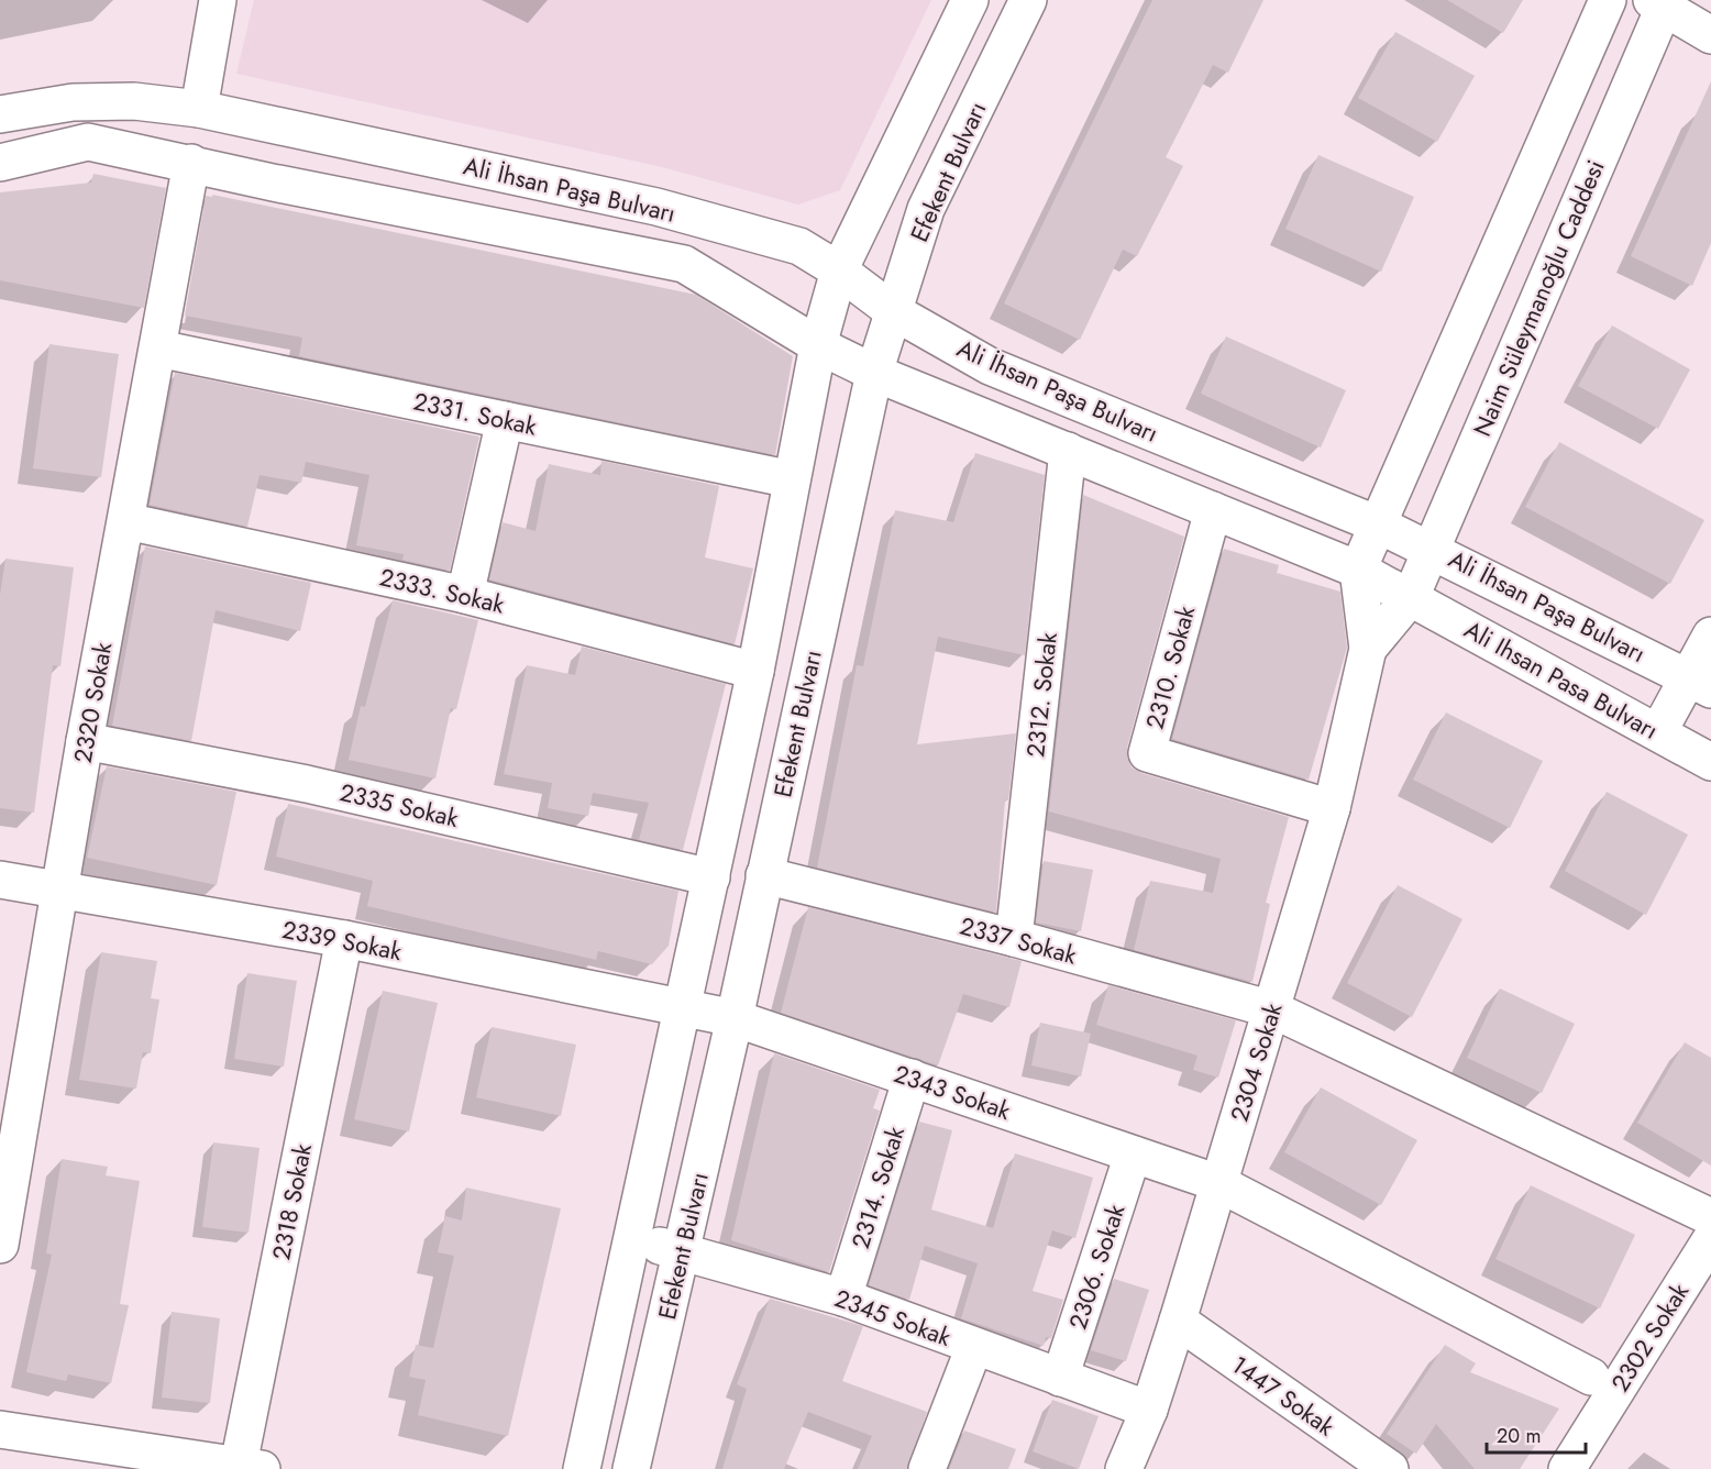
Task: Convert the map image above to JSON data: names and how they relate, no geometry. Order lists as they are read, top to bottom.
{
  "streets": {
    "street": [
      "Efekent Bulvarı",
      "Ali İhsan Paşa Bulvarı",
      "Naim Süleymanoğlu Caddesi",
      "2331. Sokak",
      "2333. Sokak",
      "2310. Sokak",
      "Ali Ihsan Pasa Bulvarı",
      "2312. Sokak",
      "2320 Sokak",
      "2335 Sokak",
      "2339 Sokak",
      "2337 Sokak",
      "2304 Sokak",
      "2343 Sokak",
      "2314. Sokak",
      "2318 Sokak",
      "2306. Sokak",
      "2345 Sokak",
      "2302 Sokak",
      "1447 Sokak"
    ]
  },
  "crossings": [
    ["Efekent Bulvarı", "Ali İhsan Paşa Bulvarı"],
    ["Efekent Bulvarı", "2331. Sokak"],
    ["Efekent Bulvarı", "2333. Sokak"],
    ["Efekent Bulvarı", "2335 Sokak"],
    ["Efekent Bulvarı", "2339 Sokak"],
    ["Efekent Bulvarı", "2337 Sokak"],
    ["Efekent Bulvarı", "2343 Sokak"],
    ["Efekent Bulvarı", "2345 Sokak"],
    ["Ali İhsan Paşa Bulvarı", "Naim Süleymanoğlu Caddesi"],
    ["Ali İhsan Paşa Bulvarı", "2310. Sokak"],
    ["Ali İhsan Paşa Bulvarı", "Ali Ihsan Pasa Bulvarı"],
    ["Ali İhsan Paşa Bulvarı", "2312. Sokak"],
    ["Ali İhsan Paşa Bulvarı", "2320 Sokak"],
    ["Naim Süleymanoğlu Caddesi", "Ali Ihsan Pasa Bulvarı"],
    ["Naim Süleymanoğlu Caddesi", "2304 Sokak"],
    ["2331. Sokak", "2320 Sokak"],
    ["2333. Sokak", "2320 Sokak"],
    ["2310. Sokak", "2304 Sokak"],
    ["2312. Sokak", "2337 Sokak"],
    ["2320 Sokak", "2335 Sokak"],
    ["2320 Sokak", "2339 Sokak"],
    ["2339 Sokak", "2343 Sokak"],
    ["2339 Sokak", "2318 Sokak"],
    ["2337 Sokak", "2304 Sokak"],
    ["2304 Sokak", "2343 Sokak"],
    ["2304 Sokak", "2345 Sokak"],
    ["2304 Sokak", "1447 Sokak"],
    ["2343 Sokak", "2314. Sokak"],
    ["2343 Sokak", "2306. Sokak"],
    ["2314. Sokak", "2345 Sokak"],
    ["2306. Sokak", "2345 Sokak"]
  ],
  "scale_bar": "20 m"
}
